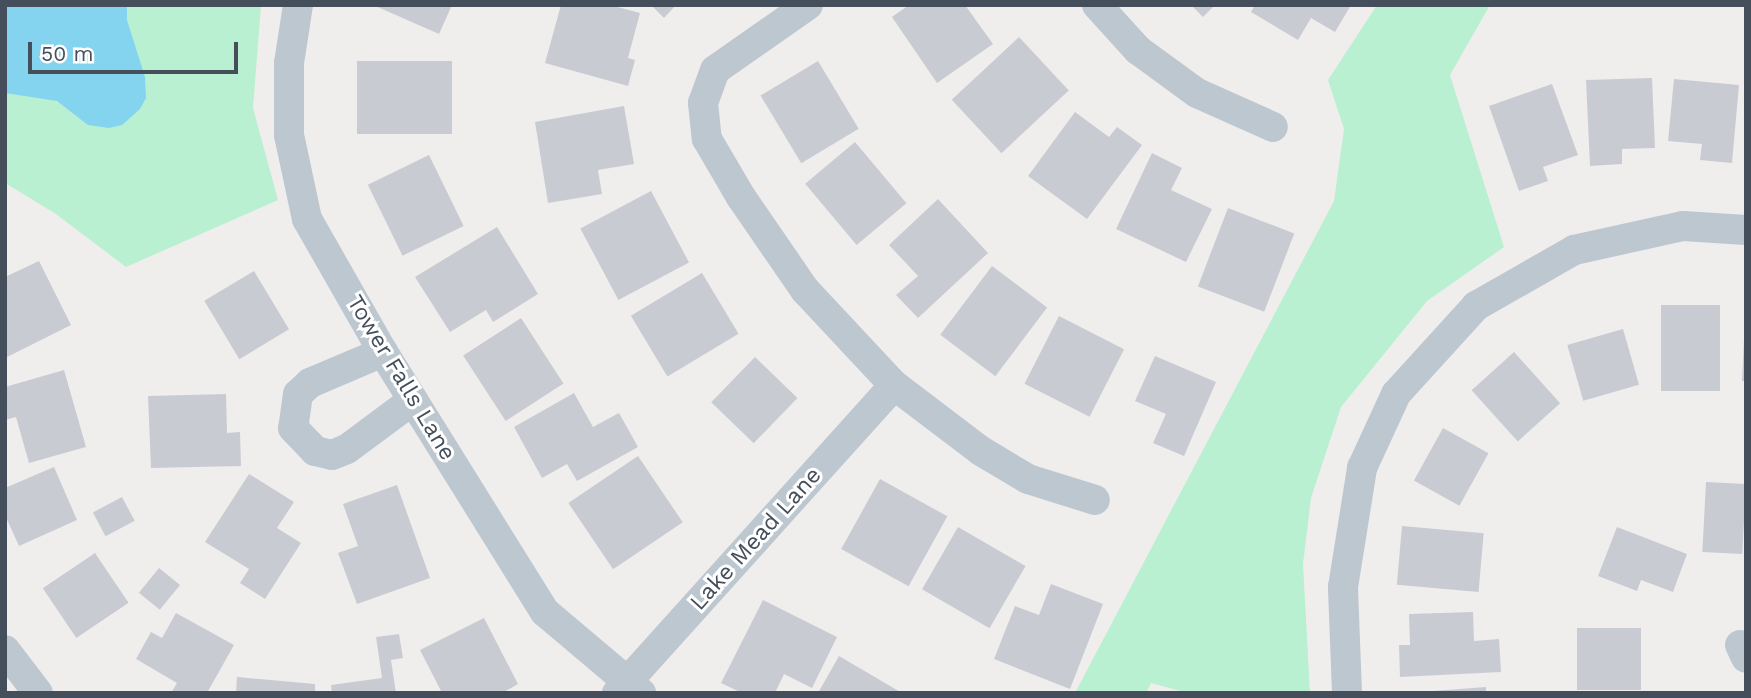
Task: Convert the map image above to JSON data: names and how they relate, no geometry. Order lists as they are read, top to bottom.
{
  "streets": {
    "street": ["Tower Falls Lane", "Lake Mead Lane"]
  },
  "crossings": [
    ["Tower Falls Lane", "Lake Mead Lane"]
  ],
  "scale_bar": "50 m"
}
